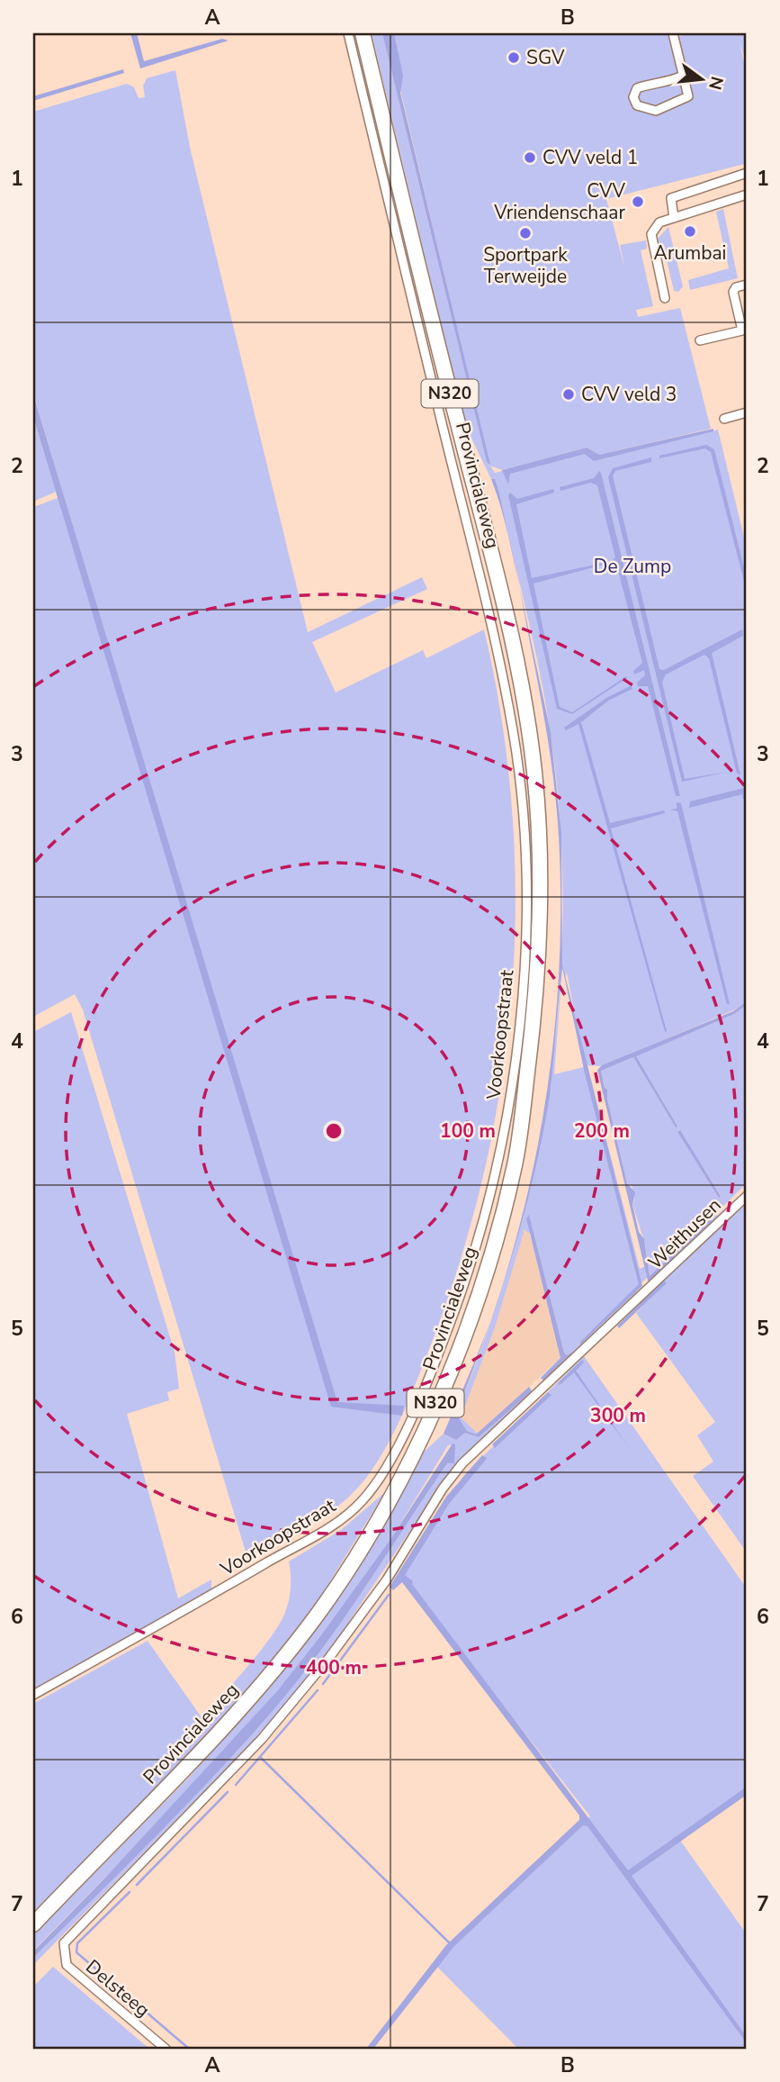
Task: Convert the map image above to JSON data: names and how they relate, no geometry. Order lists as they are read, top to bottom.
{
  "streets": {
    "highway": ["N320", "Provincialeweg"],
    "street": ["Voorkoopstraat", "Weithusen", "Delsteeg"]
  },
  "crossings": [
    ["Provincialeweg", "Voorkoopstraat"],
    ["Weithusen", "Delsteeg"]
  ],
  "parks": ["De Zump"],
  "places": [
    "SGV",
    "CVV veld 1",
    "CVV Vriendenschaar",
    "Arumbai",
    "Sportpark Terweijde",
    "CVV veld 3"
  ],
  "north": "right",
  "grid": {
    "columns": ["A", "B"],
    "rows": [
      "1",
      "2",
      "3",
      "4",
      "5",
      "6",
      "7"
    ]
  },
  "rings": [
    "100 m",
    "200 m",
    "300 m",
    "400 m"
  ]
}
